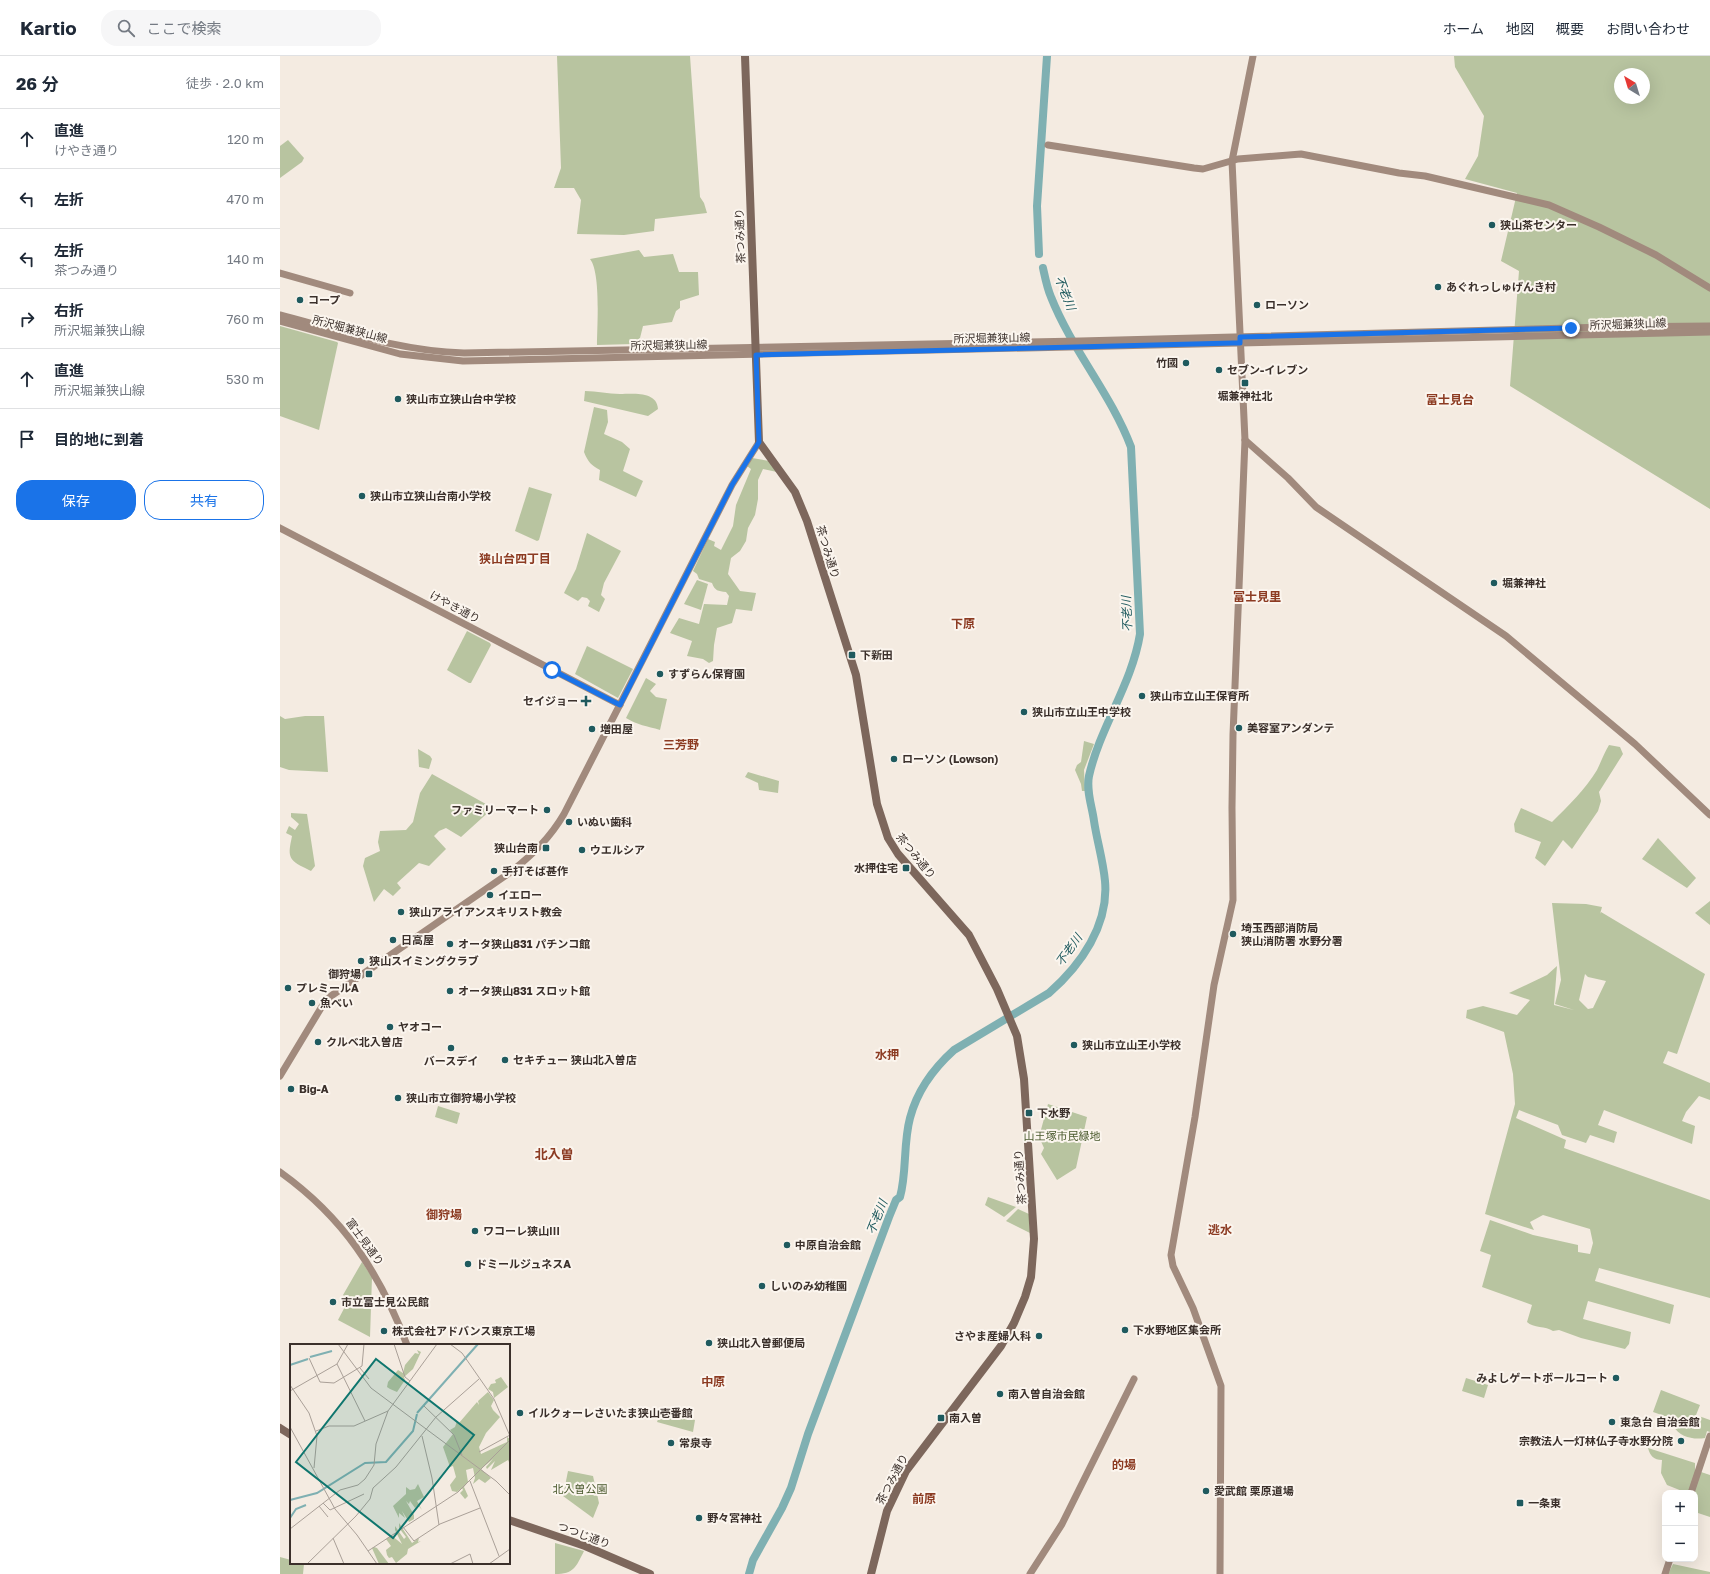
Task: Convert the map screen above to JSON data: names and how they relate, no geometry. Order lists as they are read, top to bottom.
{
  "streets": {
    "main road": ["茶つみ通り", "つつじ通り"],
    "street": ["所沢堀兼狭山線", "けやき通り", "富士見通り"]
  },
  "crossings": [
    ["茶つみ通り", "所沢堀兼狭山線"]
  ],
  "districts": [
    "富士見台",
    "狭山台四丁目",
    "富士見里",
    "下原",
    "三芳野",
    "水押",
    "北入曽",
    "御狩場",
    "逃水",
    "中原",
    "的場",
    "前原"
  ],
  "water": ["不老川"],
  "parks": ["山王塚市民緑地", "北入曽公園"],
  "places": {
    "other": [
      "狭山茶センター",
      "あぐれっしゅげんき村",
      "コープ",
      "ローソン",
      "竹國",
      "セブン-イレブン",
      "狭山市立狭山台中学校",
      "狭山市立狭山台南小学校",
      "堀兼神社",
      "すずらん保育園",
      "狭山市立山王保育所",
      "狭山市立山王中学校",
      "美容室アンダンテ",
      "増田屋",
      "ローソン (Lowson)",
      "ファミリーマート",
      "いぬい歯科",
      "ウエルシア",
      "手打そば甚作",
      "イエロー",
      "狭山アライアンスキリスト教会",
      "埼玉西部消防局 狭山消防署 水野分署",
      "日高屋",
      "オータ狭山831 パチンコ館",
      "狭山スイミングクラブ",
      "プレミールA",
      "オータ狭山831 スロット館",
      "魚べい",
      "ヤオコー",
      "クルベ北入曽店",
      "狭山市立山王小学校",
      "バースデイ",
      "セキチュー 狭山北入曽店",
      "Big-A",
      "狭山市立御狩場小学校",
      "ワコーレ狭山Ⅲ",
      "中原自治会館",
      "ドミールジュネスA",
      "しいのみ幼稚園",
      "市立富士見公民館",
      "下水野地区集会所",
      "株式会社アドバンス東京工場",
      "さやま産婦人科",
      "狭山北入曽郵便局",
      "みよしゲートボールコート",
      "南入曽自治会館",
      "イルクォーレさいたま狭山壱番館",
      "東急台 自治会館",
      "宗教法人一灯林仏子寺水野分院",
      "常泉寺",
      "愛武館 栗原道場",
      "野々宮神社"
    ],
    "transit": [
      "堀兼神社北",
      "下新田",
      "狭山台南",
      "水押住宅",
      "御狩場",
      "下水野",
      "南入曽",
      "一条東"
    ],
    "health": ["セイジョー"]
  },
  "north": "top left",
  "page": {
    "header": "Kartio",
    "search": "ここで検索",
    "nav": [
      "ホーム",
      "地図",
      "概要",
      "お問い合わせ"
    ],
    "heading": ["26 分", "徒歩 · 2.0 km"],
    "list": [
      ["直進", "けやき通り", "120 m"],
      ["左折", "470 m"],
      ["左折", "茶つみ通り", "140 m"],
      ["右折", "所沢堀兼狭山線", "760 m"],
      ["直進", "所沢堀兼狭山線", "530 m"],
      "目的地に到着"
    ],
    "buttons": ["保存", "共有"],
    "map_buttons": ["+", "−"]
  }
}
